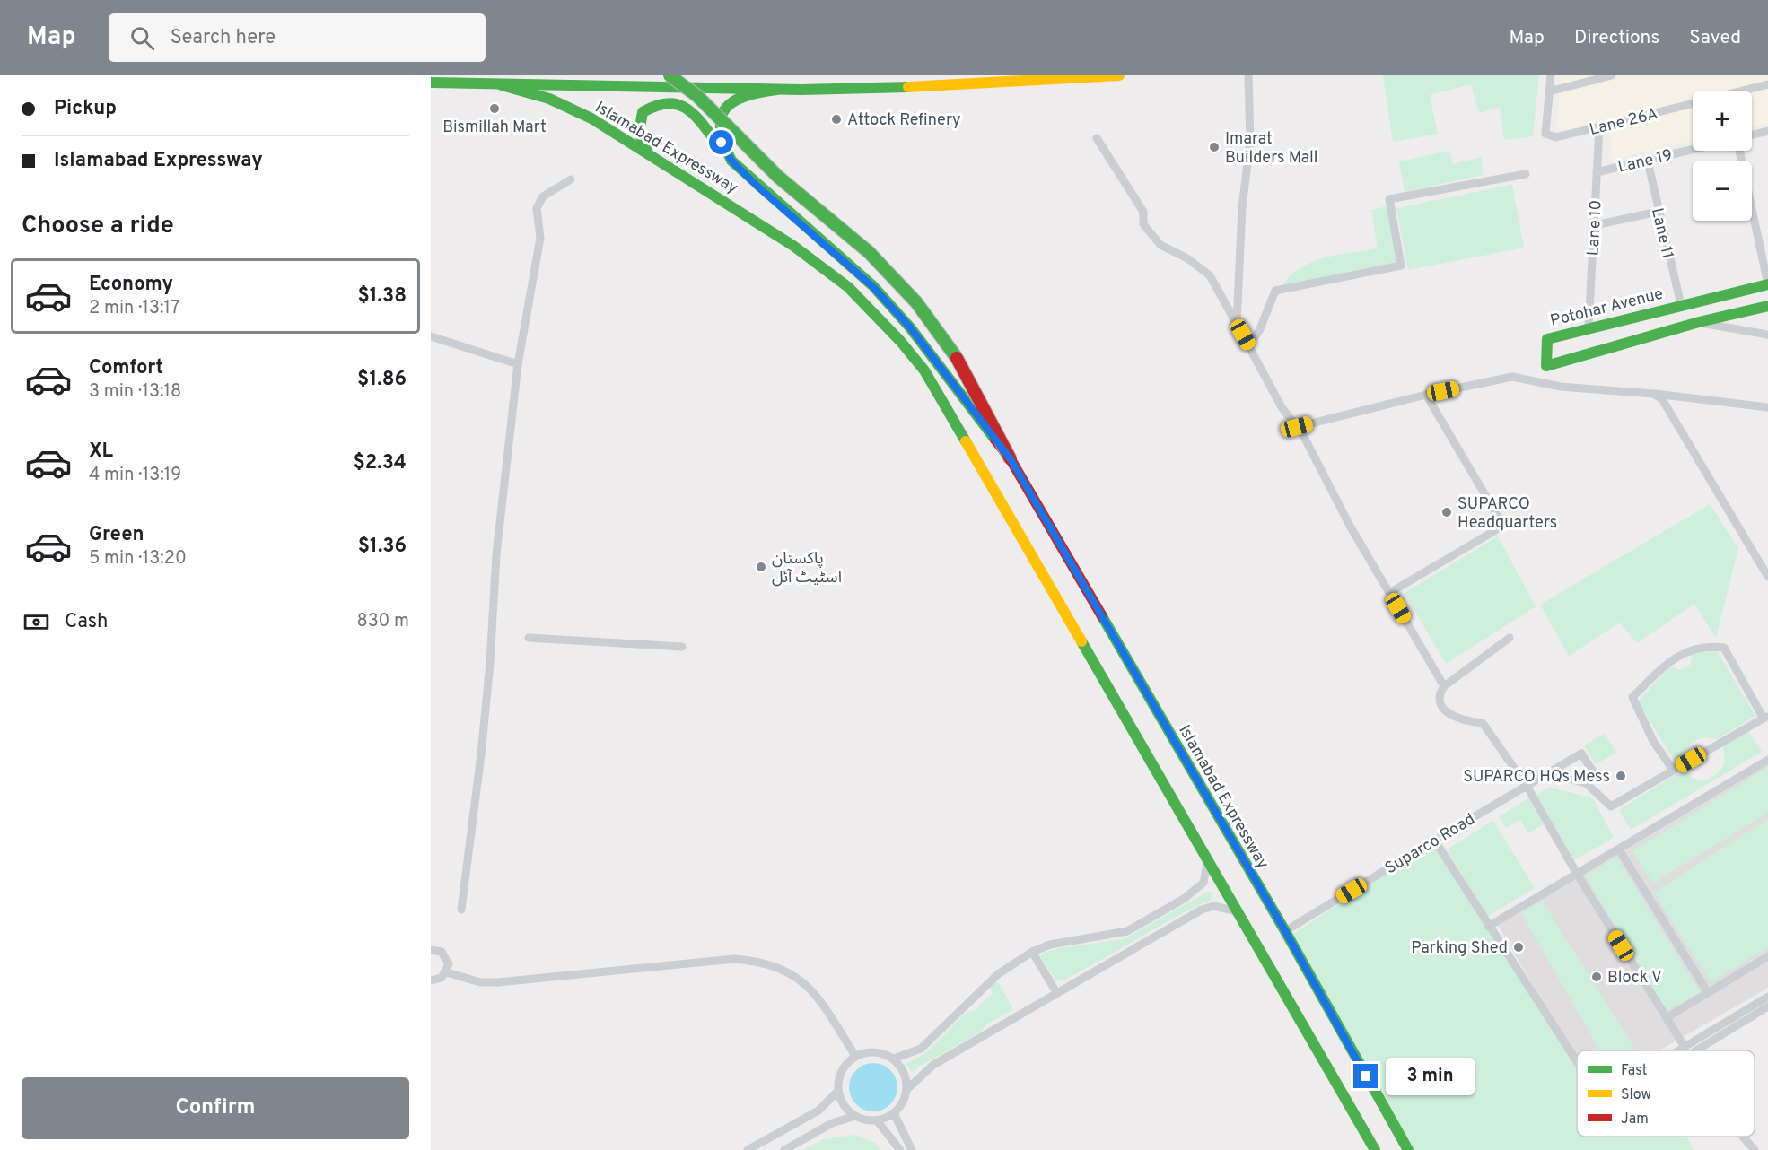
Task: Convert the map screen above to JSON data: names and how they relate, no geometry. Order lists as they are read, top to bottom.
{
  "streets": {
    "main road": ["Islamabad Expressway", "Potohar Avenue"],
    "street": [
      "Lane 26A",
      "Lane 19",
      "Lane 10",
      "Lane 11",
      "Suparco Road"
    ]
  },
  "crossings": [
    ["Lane 26A", "Lane 10"],
    ["Islamabad Expressway", "Suparco Road"],
    ["Lane 19", "Lane 10"],
    ["Lane 19", "Lane 11"],
    ["Lane 10", "Potohar Avenue"],
    ["Lane 11", "Potohar Avenue"]
  ],
  "places": [
    "Bismillah Mart",
    "Attock Refinery",
    "Imarat Builders Mall",
    "SUPARCO Headquarters",
    "پاکستان اسٹیٹ آئل",
    "SUPARCO HQs Mess",
    "Parking Shed",
    "Block V"
  ],
  "legend": ["Fast", "Slow", "Jam"],
  "page": {
    "header": "Map",
    "search": "Search here",
    "nav": ["Map", "Directions", "Saved"],
    "banner": ["Pickup", "Islamabad Expressway"],
    "map_buttons": ["+", "−"],
    "heading": "Choose a ride",
    "list": [
      {
        "name": "Economy",
        "note": "2 min · 13:17",
        "value": "$1.38"
      },
      {
        "name": "Comfort",
        "note": "3 min · 13:18",
        "value": "$1.86"
      },
      {
        "name": "XL",
        "note": "4 min · 13:19",
        "value": "$2.34"
      },
      {
        "name": "Green",
        "note": "5 min · 13:20",
        "value": "$1.36"
      }
    ],
    "pay": ["Cash", "830 m"],
    "bubble": "3 min",
    "buttons": "Confirm"
  }
}
